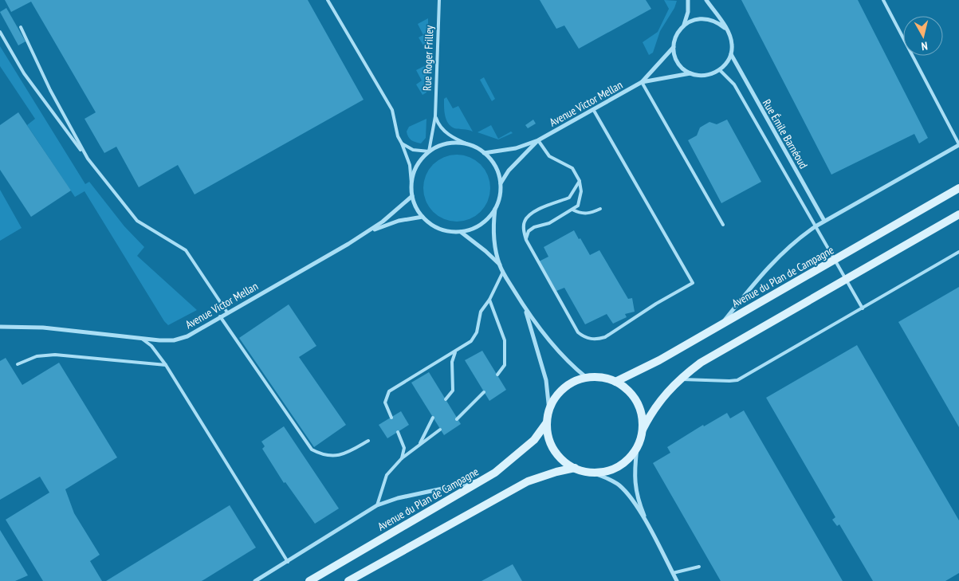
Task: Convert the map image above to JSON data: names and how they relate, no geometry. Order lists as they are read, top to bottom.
{
  "streets": {
    "main road": ["Avenue du Plan de Campagne"],
    "street": ["Avenue Victor Mellan", "Rue Émile Barnéoud"],
    "lane": ["Rue Roger Frilley"]
  },
  "crossings": [
    ["Rue Roger Frilley", "Avenue Victor Mellan"],
    ["Avenue Victor Mellan", "Rue Émile Barnéoud"]
  ],
  "north": "bottom"
}
